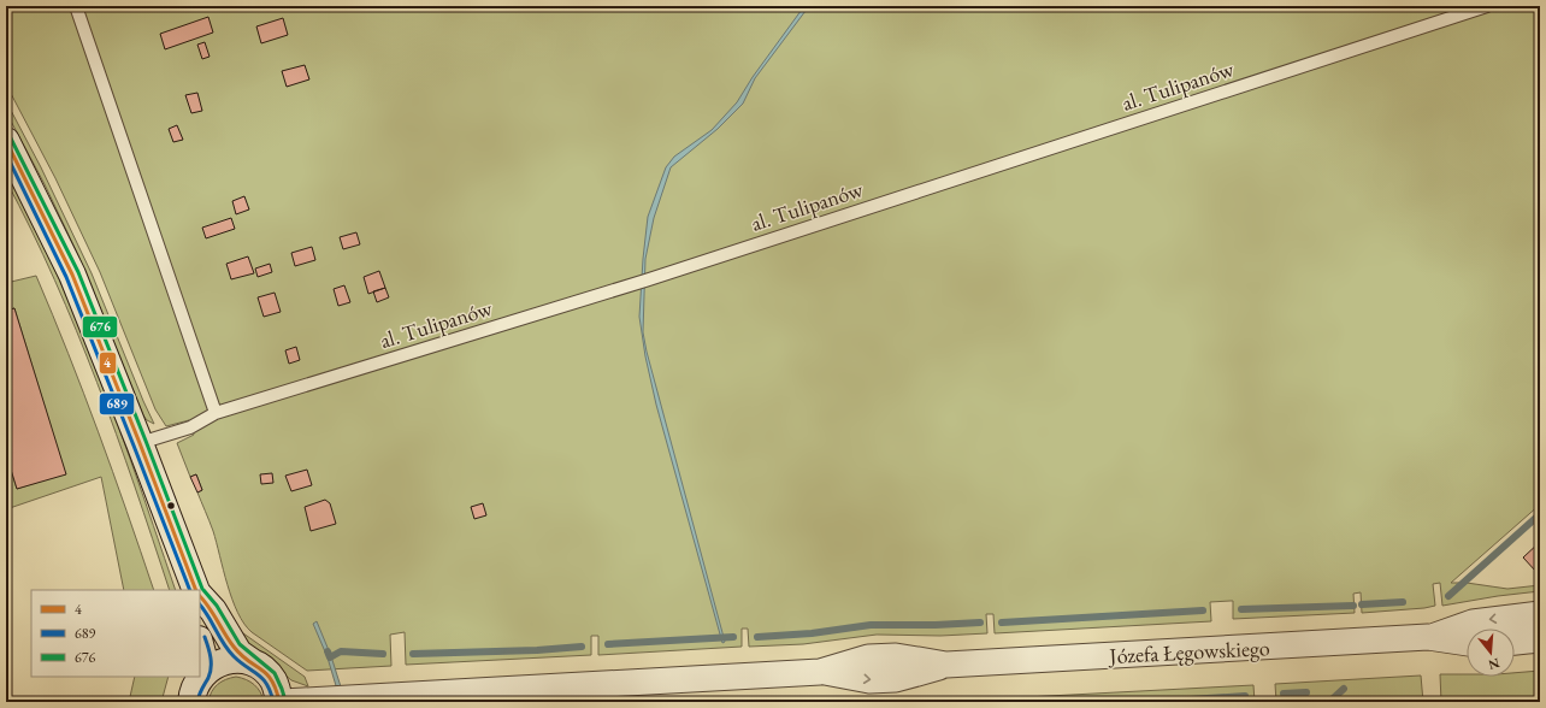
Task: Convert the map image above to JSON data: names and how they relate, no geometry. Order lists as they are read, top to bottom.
{
  "streets": {
    "street": ["Józefa Łęgowskiego"],
    "lane": ["al. Tulipanów"]
  },
  "lines": ["transit line 676", "transit line 4", "transit line 689"],
  "legend": ["4", "689", "676"],
  "north": "bottom"
}
